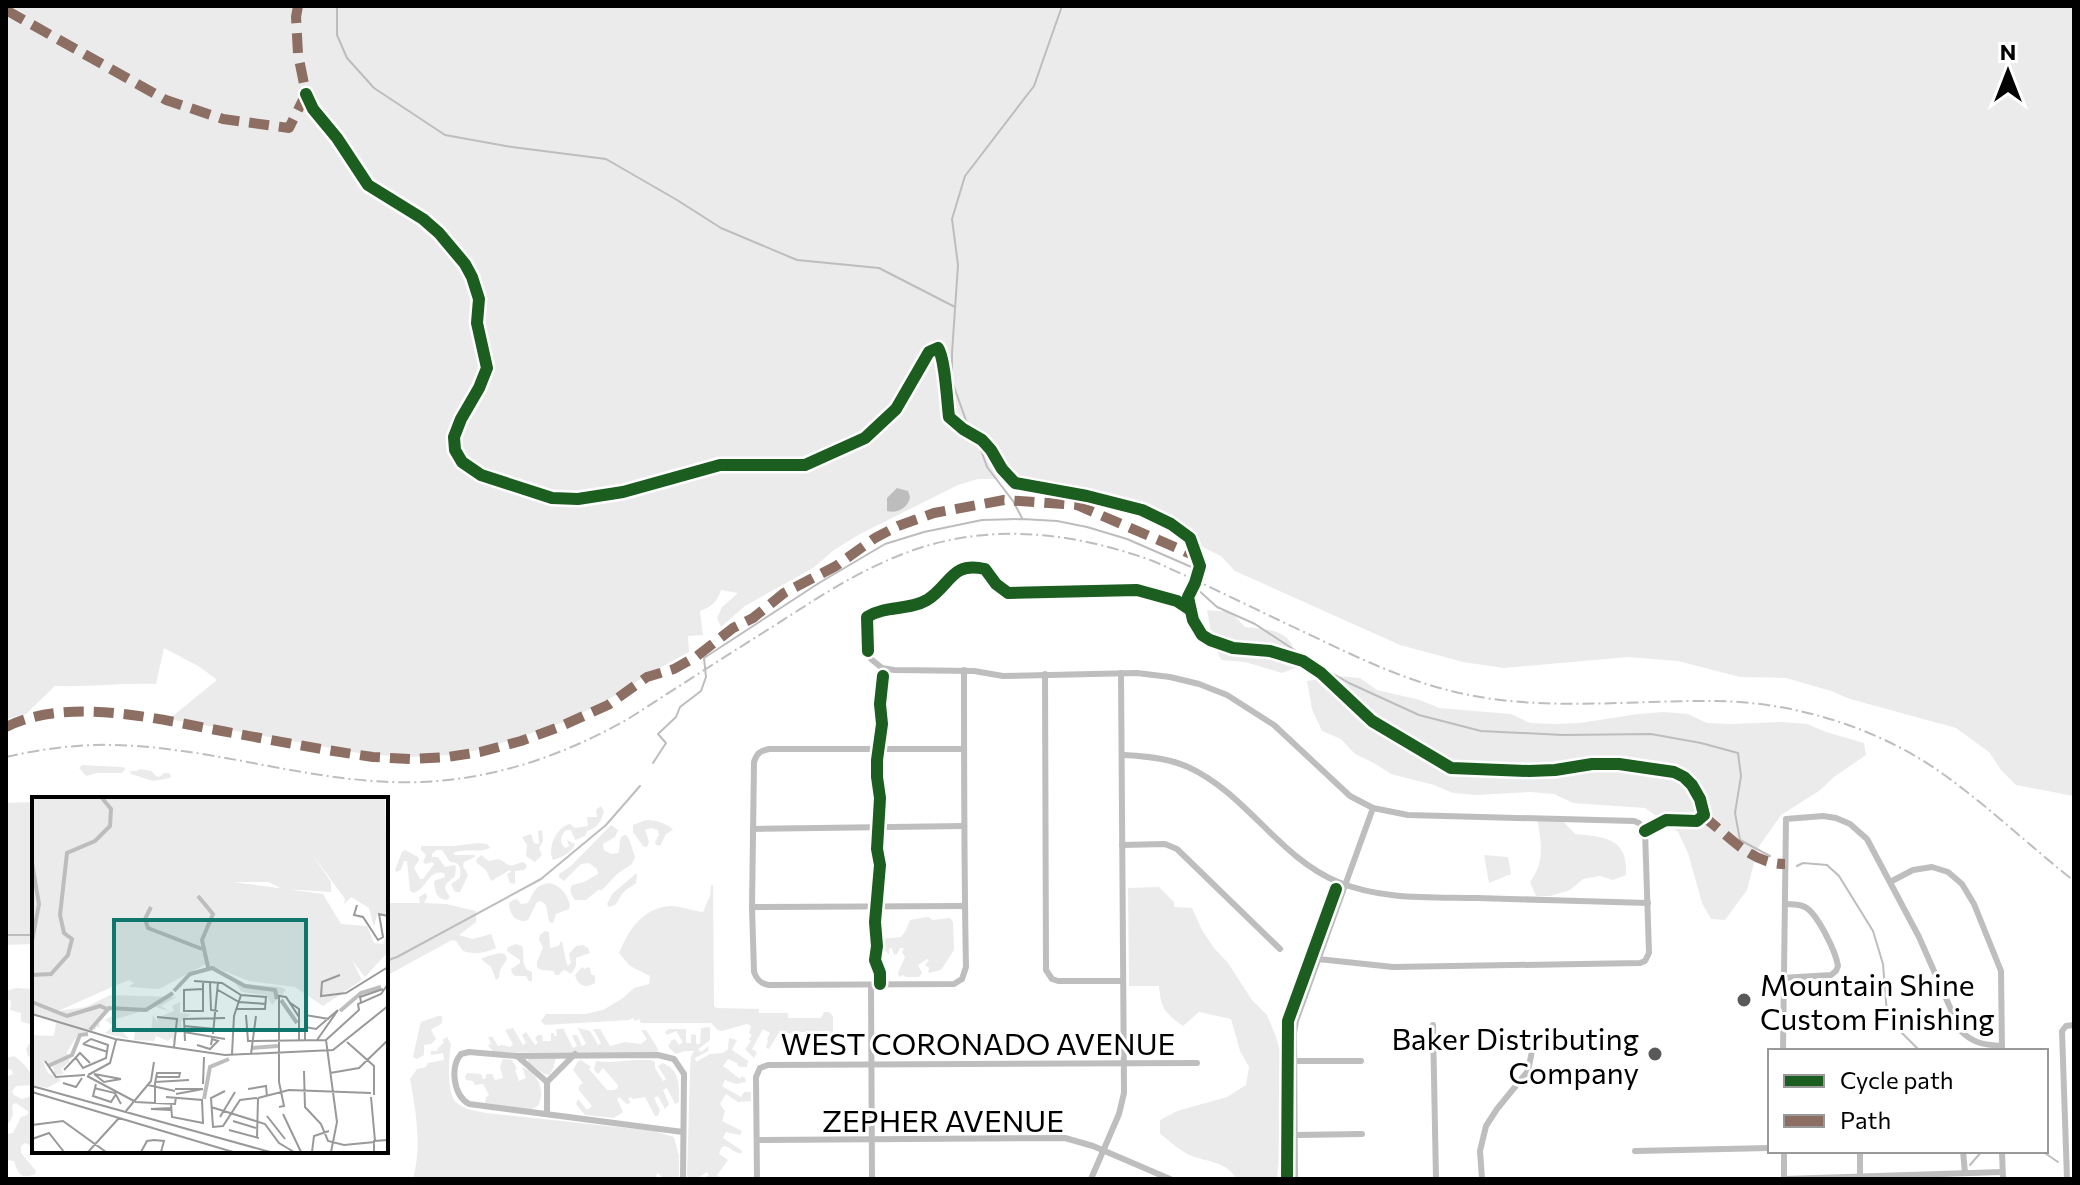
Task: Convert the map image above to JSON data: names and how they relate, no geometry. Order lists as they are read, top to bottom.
{
  "streets": {
    "street": ["WEST CORONADO AVENUE", "ZEPHER AVENUE"]
  },
  "crossings": [
    ["WEST CORONADO AVENUE", "ZEPHER AVENUE"]
  ],
  "places": ["Mountain Shine Custom Finishing", "Baker Distributing Company"],
  "legend": ["Cycle path", "Path"],
  "north": "top"
}
